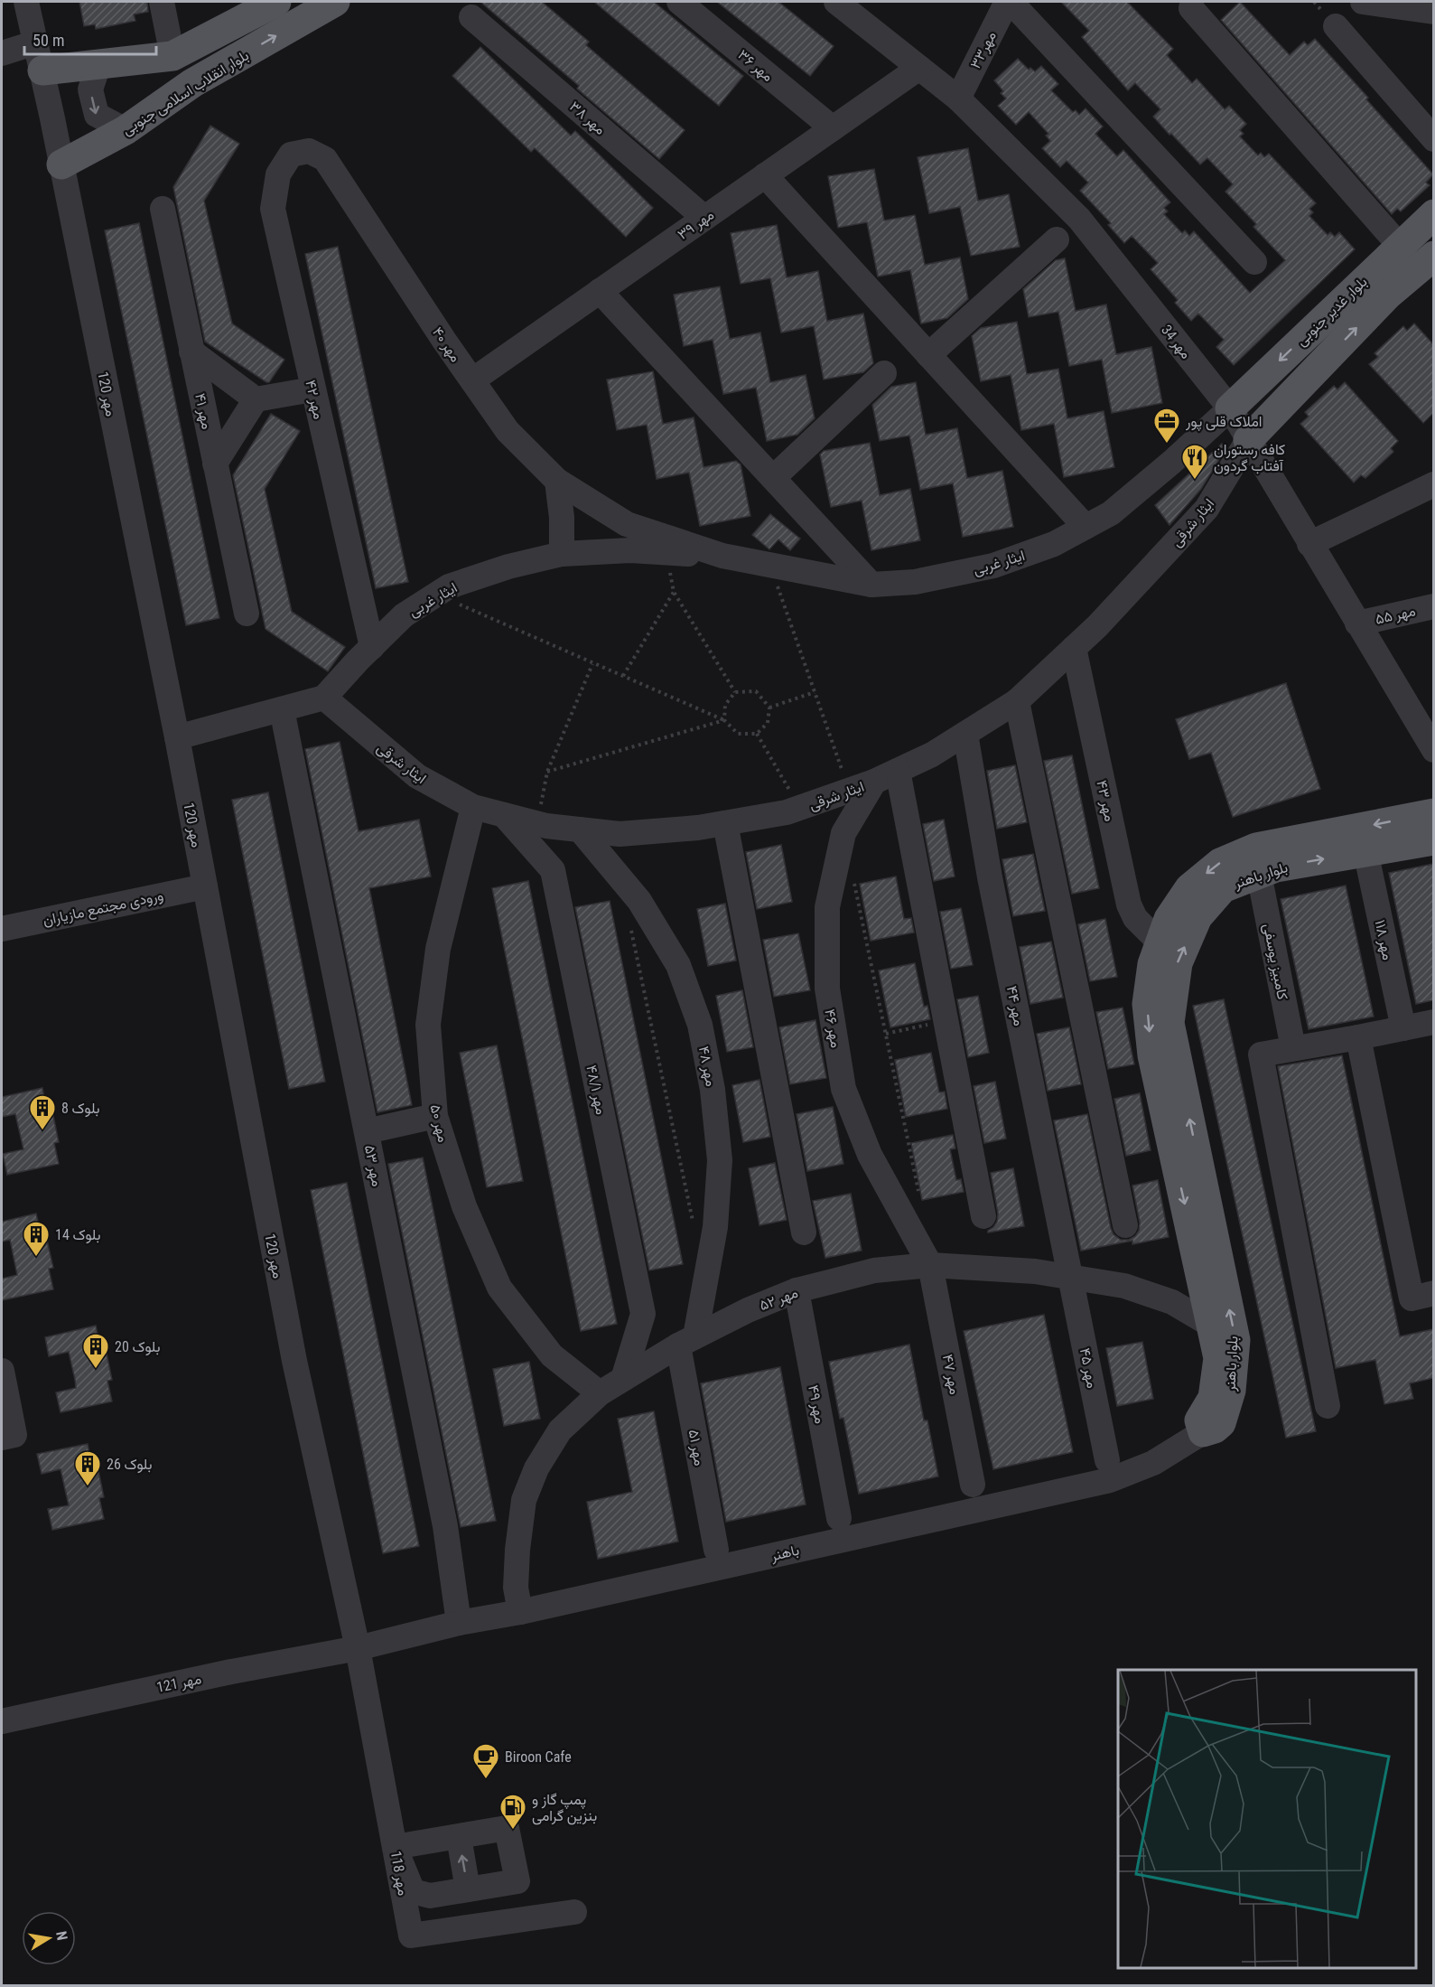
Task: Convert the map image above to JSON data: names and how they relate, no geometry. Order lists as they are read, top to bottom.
{
  "streets": {
    "main road": ["بلوار انقلاب اسلامی جنوبی", "بلوار غدیر جنوبی", "بلوار باهنر"],
    "street": [
      "مهر۳۳",
      "مهر ۳۶",
      "مهر ۳۸",
      "مهر ۳۹",
      "مهر 34",
      "مهر ۴۰",
      "مهر 120",
      "مهر ۴۲",
      "مهر ۴۱",
      "ایثار شرقی",
      "ایثار غربی",
      "مهر ۵۵",
      "مهر ۴۳",
      "ورودی مجتمع مازیاران",
      "مهر ۱۱۸",
      "کامبیز یوسفی",
      "مهر ۴۴",
      "مهر ۴۶",
      "مهر ۴۸",
      "مهر ۴۸/۱",
      "مهر ۵۰",
      "مهر ۵۳",
      "مهر ۵۲",
      "مهر ۴۵",
      "مهر ۴۷",
      "مهر ۴۹",
      "مهر ۵۱",
      "باهنر",
      "مهر 121",
      "مهر 118"
    ]
  },
  "crossings": [
    ["مهر۳۳", "مهر 34"],
    ["مهر ۳۶", "مهر ۳۹"],
    ["بلوار انقلاب اسلامی جنوبی", "مهر 120"],
    ["مهر ۳۸", "مهر ۳۹"],
    ["مهر ۳۹", "مهر 34"],
    ["مهر ۳۹", "مهر ۴۰"],
    ["بلوار غدیر جنوبی", "مهر 34"],
    ["بلوار غدیر جنوبی", "ایثار شرقی"],
    ["بلوار غدیر جنوبی", "ایثار غربی"],
    ["مهر 34", "ایثار شرقی"],
    ["مهر 34", "ایثار غربی"],
    ["مهر 34", "مهر ۵۵"],
    ["مهر ۴۰", "مهر ۴۲"],
    ["مهر ۴۰", "ایثار غربی"],
    ["مهر 120", "ورودی مجتمع مازیاران"],
    ["مهر 120", "باهنر"],
    ["مهر 120", "مهر 121"],
    ["مهر 120", "مهر 118"],
    ["مهر ۴۲", "ایثار غربی"],
    ["ایثار شرقی", "ایثار غربی"],
    ["ایثار شرقی", "مهر ۴۳"],
    ["ایثار شرقی", "مهر ۴۴"],
    ["ایثار شرقی", "مهر ۴۶"],
    ["ایثار شرقی", "مهر ۴۸"],
    ["ایثار شرقی", "مهر ۴۸/۱"],
    ["ایثار شرقی", "مهر ۵۰"],
    ["مهر ۴۳", "بلوار باهنر"],
    ["بلوار باهنر", "مهر ۱۱۸"],
    ["بلوار باهنر", "کامبیز یوسفی"],
    ["بلوار باهنر", "مهر ۵۲"],
    ["بلوار باهنر", "باهنر"],
    ["مهر ۴۴", "مهر ۵۲"],
    ["مهر ۴۴", "مهر ۴۵"],
    ["مهر ۴۶", "مهر ۵۲"],
    ["مهر ۴۶", "مهر ۴۷"],
    ["مهر ۴۸", "مهر ۵۲"],
    ["مهر ۴۸", "مهر ۵۱"],
    ["مهر ۴۸/۱", "مهر ۵۲"],
    ["مهر ۵۰", "مهر ۵۲"],
    ["مهر ۵۳", "باهنر"],
    ["مهر ۵۲", "مهر ۴۵"],
    ["مهر ۵۲", "مهر ۴۷"],
    ["مهر ۵۲", "مهر ۴۹"],
    ["مهر ۵۲", "مهر ۵۱"],
    ["مهر ۵۲", "باهنر"],
    ["باهنر", "مهر 121"],
    ["باهنر", "مهر 118"],
    ["مهر 121", "مهر 118"]
  ],
  "places": {
    "office": ["املاک قلی پور"],
    "restaurant": ["کافه رستوران آفتاب گردون"],
    "building": [
      "بلوک 8",
      "بلوک 14",
      "بلوک 20",
      "بلوک 26"
    ],
    "cafe": ["Biroon Cafe"],
    "fuel station": ["پمپ گاز و بنزین گرامی"]
  },
  "scale_bar": "50 m",
  "north": "right"
}
